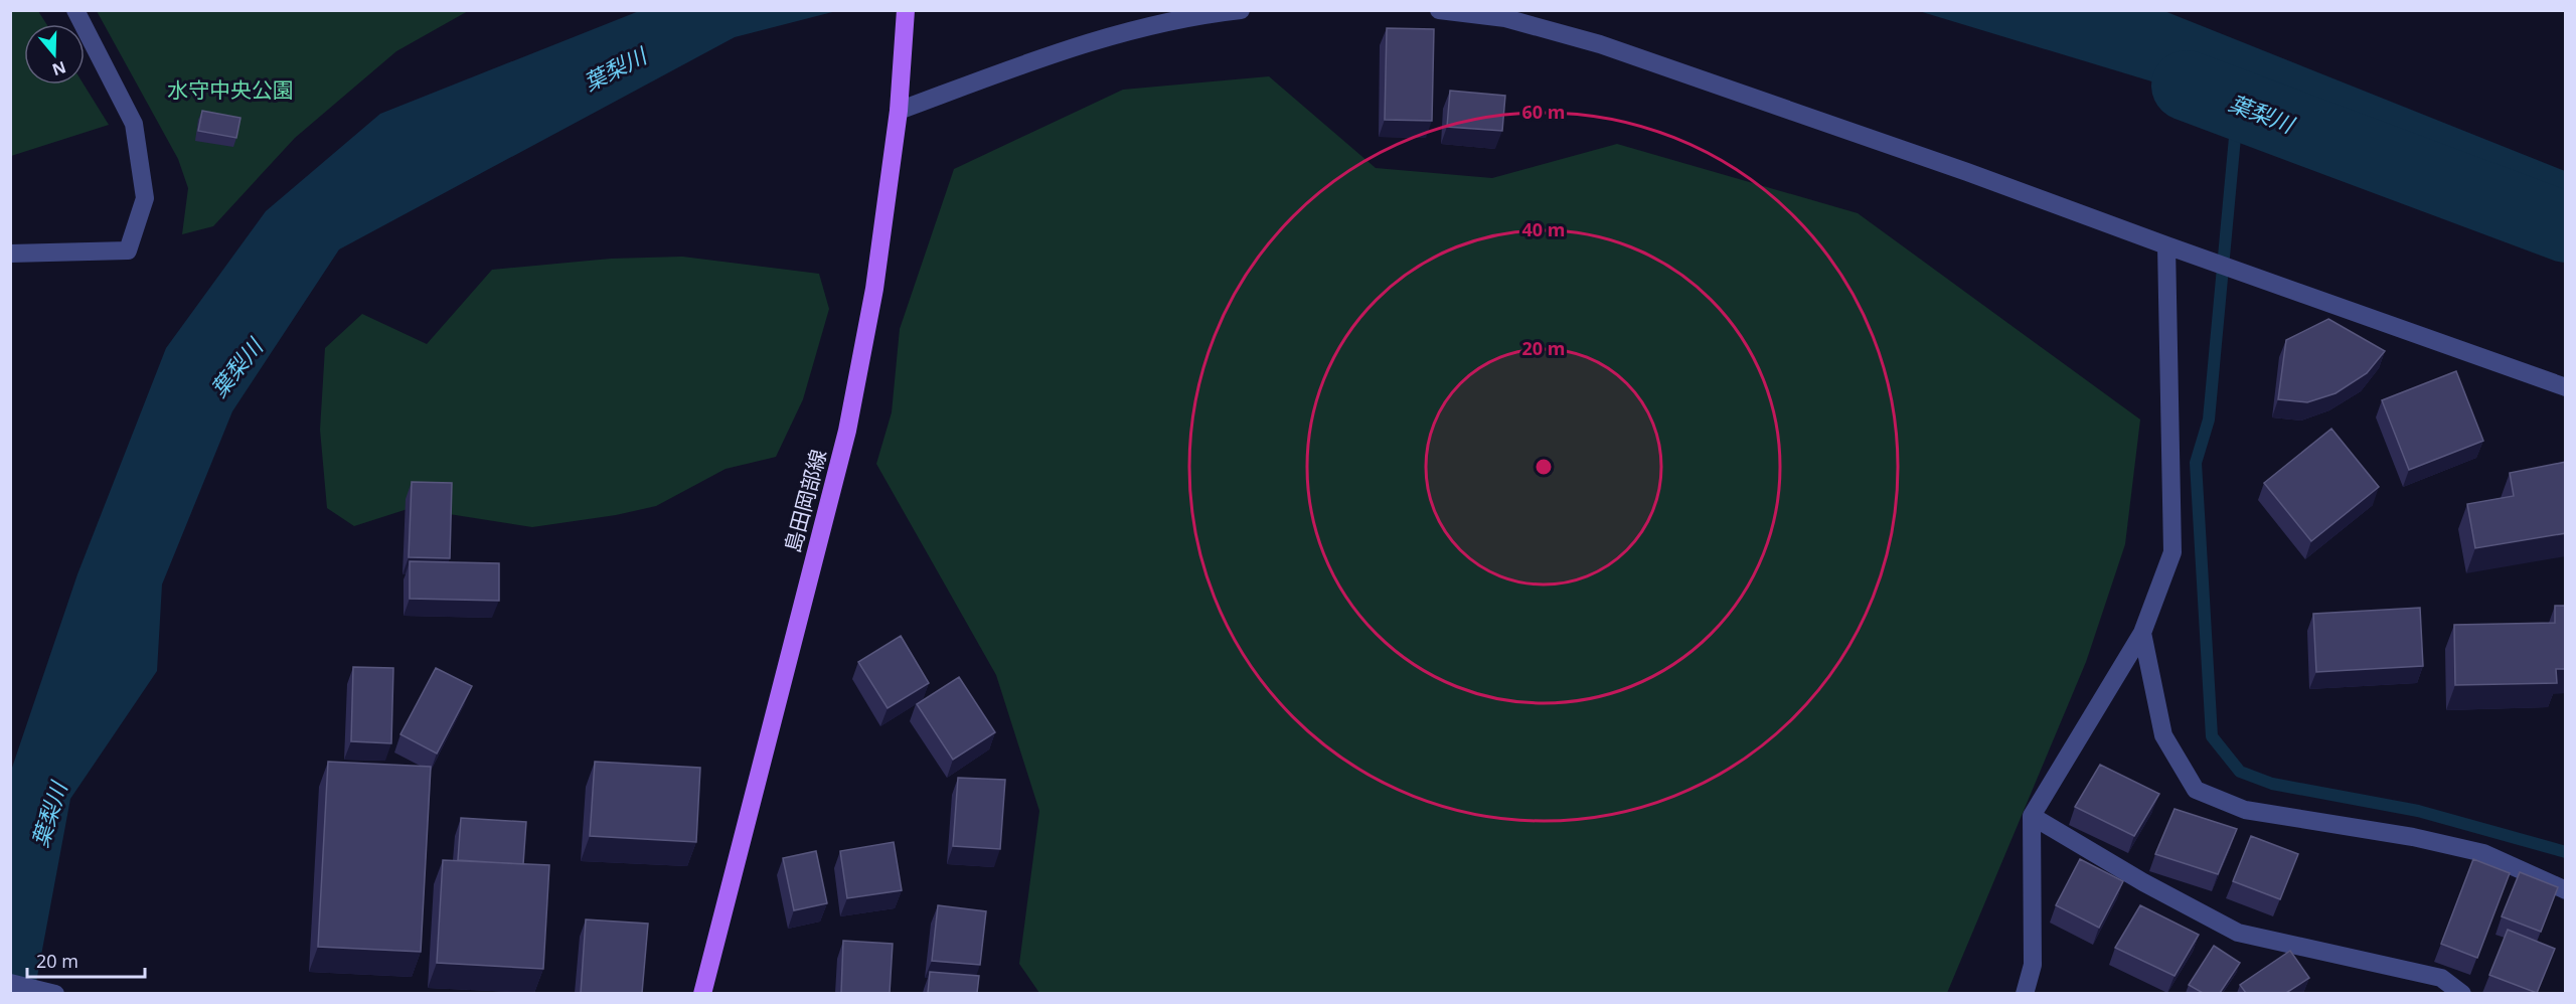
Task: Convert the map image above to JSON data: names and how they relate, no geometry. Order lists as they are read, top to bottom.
{
  "streets": {
    "main road": ["島田岡部線"]
  },
  "water": ["葉梨川"],
  "parks": ["水守中央公園"],
  "scale_bar": "20 m",
  "north": "bottom",
  "rings": ["60 m", "40 m", "20 m"]
}
